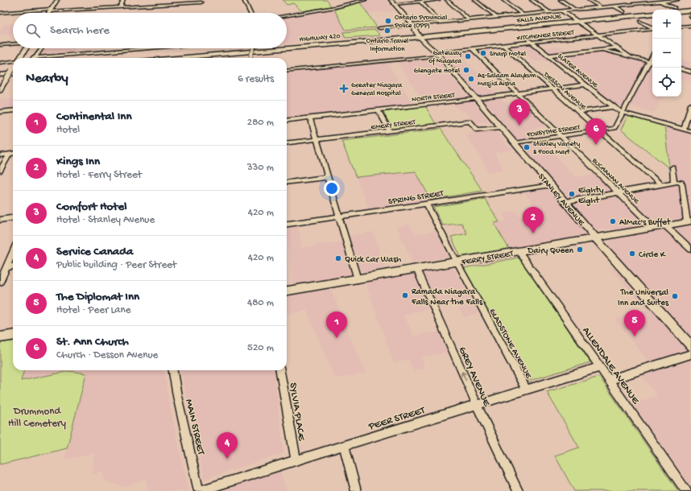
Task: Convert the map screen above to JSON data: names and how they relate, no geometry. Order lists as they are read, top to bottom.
{
  "streets": {
    "highway": ["FALLS AVENUE", "HIGHWAY 420"],
    "main road": ["STANLEY AVENUE", "FERRY STREET"],
    "street": [
      "KITCHENER STREET",
      "SLATER AVENUE",
      "DESSON AVENUE",
      "NORTH STREET",
      "EMERY STREET",
      "FORSYTHE STREET",
      "BUCHANAN AVENUE",
      "SPRING STREET",
      "GLADSTONE AVENUE",
      "ALLENDALE AVENUE",
      "GREY AVENUE",
      "SYLVIA PLACE",
      "PEER STREET",
      "MAIN STREET"
    ]
  },
  "crossings": [
    ["FALLS AVENUE", "HIGHWAY 420"],
    ["FALLS AVENUE", "STANLEY AVENUE"],
    ["KITCHENER STREET", "SLATER AVENUE"],
    ["KITCHENER STREET", "DESSON AVENUE"],
    ["KITCHENER STREET", "BUCHANAN AVENUE"],
    ["KITCHENER STREET", "STANLEY AVENUE"],
    ["HIGHWAY 420", "STANLEY AVENUE"],
    ["SLATER AVENUE", "NORTH STREET"],
    ["SLATER AVENUE", "FORSYTHE STREET"],
    ["DESSON AVENUE", "NORTH STREET"],
    ["DESSON AVENUE", "FORSYTHE STREET"],
    ["NORTH STREET", "BUCHANAN AVENUE"],
    ["NORTH STREET", "STANLEY AVENUE"],
    ["EMERY STREET", "STANLEY AVENUE"],
    ["FORSYTHE STREET", "BUCHANAN AVENUE"],
    ["FORSYTHE STREET", "STANLEY AVENUE"],
    ["BUCHANAN AVENUE", "FERRY STREET"],
    ["SPRING STREET", "STANLEY AVENUE"],
    ["SPRING STREET", "GLADSTONE AVENUE"],
    ["STANLEY AVENUE", "FERRY STREET"],
    ["FERRY STREET", "GLADSTONE AVENUE"],
    ["FERRY STREET", "ALLENDALE AVENUE"],
    ["FERRY STREET", "GREY AVENUE"],
    ["GLADSTONE AVENUE", "PEER STREET"],
    ["ALLENDALE AVENUE", "PEER STREET"],
    ["GREY AVENUE", "PEER STREET"],
    ["SYLVIA PLACE", "PEER STREET"],
    ["PEER STREET", "MAIN STREET"]
  ],
  "one_way": ["GREY AVENUE"],
  "parks": ["Drummond Hill Cemetery"],
  "places": {
    "other": [
      "Ontario Provincial Police (OPP)",
      "Ontario Travel Information",
      "Sharp Motel",
      "Gateway of Niagara",
      "Glengate Hotel",
      "As-Salaam Alaykum Masjid Aisha",
      "Stanley Variety & Food Mart",
      "Eighty Eight",
      "AlMac's Buffet",
      "Dairy Queen",
      "Circle K",
      "Quick Car Wash",
      "Ramada Niagara Falls Near the Falls",
      "The Universal Inn and Suites"
    ],
    "health": ["Greater Niagara General Hospital"]
  },
  "page": {
    "map_buttons": ["+", "−"],
    "search": "Search here",
    "heading": ["Nearby", "6 results"],
    "pins": [
      "3",
      "6",
      "2",
      "5",
      "1",
      "4"
    ],
    "list": [
      {
        "mark": "1",
        "name": "Continental Inn",
        "note": "Hotel",
        "value": "280 m"
      },
      {
        "mark": "2",
        "name": "Kings Inn",
        "note": "Hotel · Ferry Street",
        "value": "330 m"
      },
      {
        "mark": "3",
        "name": "Comfort Hotel",
        "note": "Hotel · Stanley Avenue",
        "value": "420 m"
      },
      {
        "mark": "4",
        "name": "Service Canada",
        "note": "Public building · Peer Street",
        "value": "420 m"
      },
      {
        "mark": "5",
        "name": "The Diplomat Inn",
        "note": "Hotel · Peer Lane",
        "value": "480 m"
      },
      {
        "mark": "6",
        "name": "St. Ann Church",
        "note": "Church · Desson Avenue",
        "value": "520 m"
      }
    ]
  }
}
